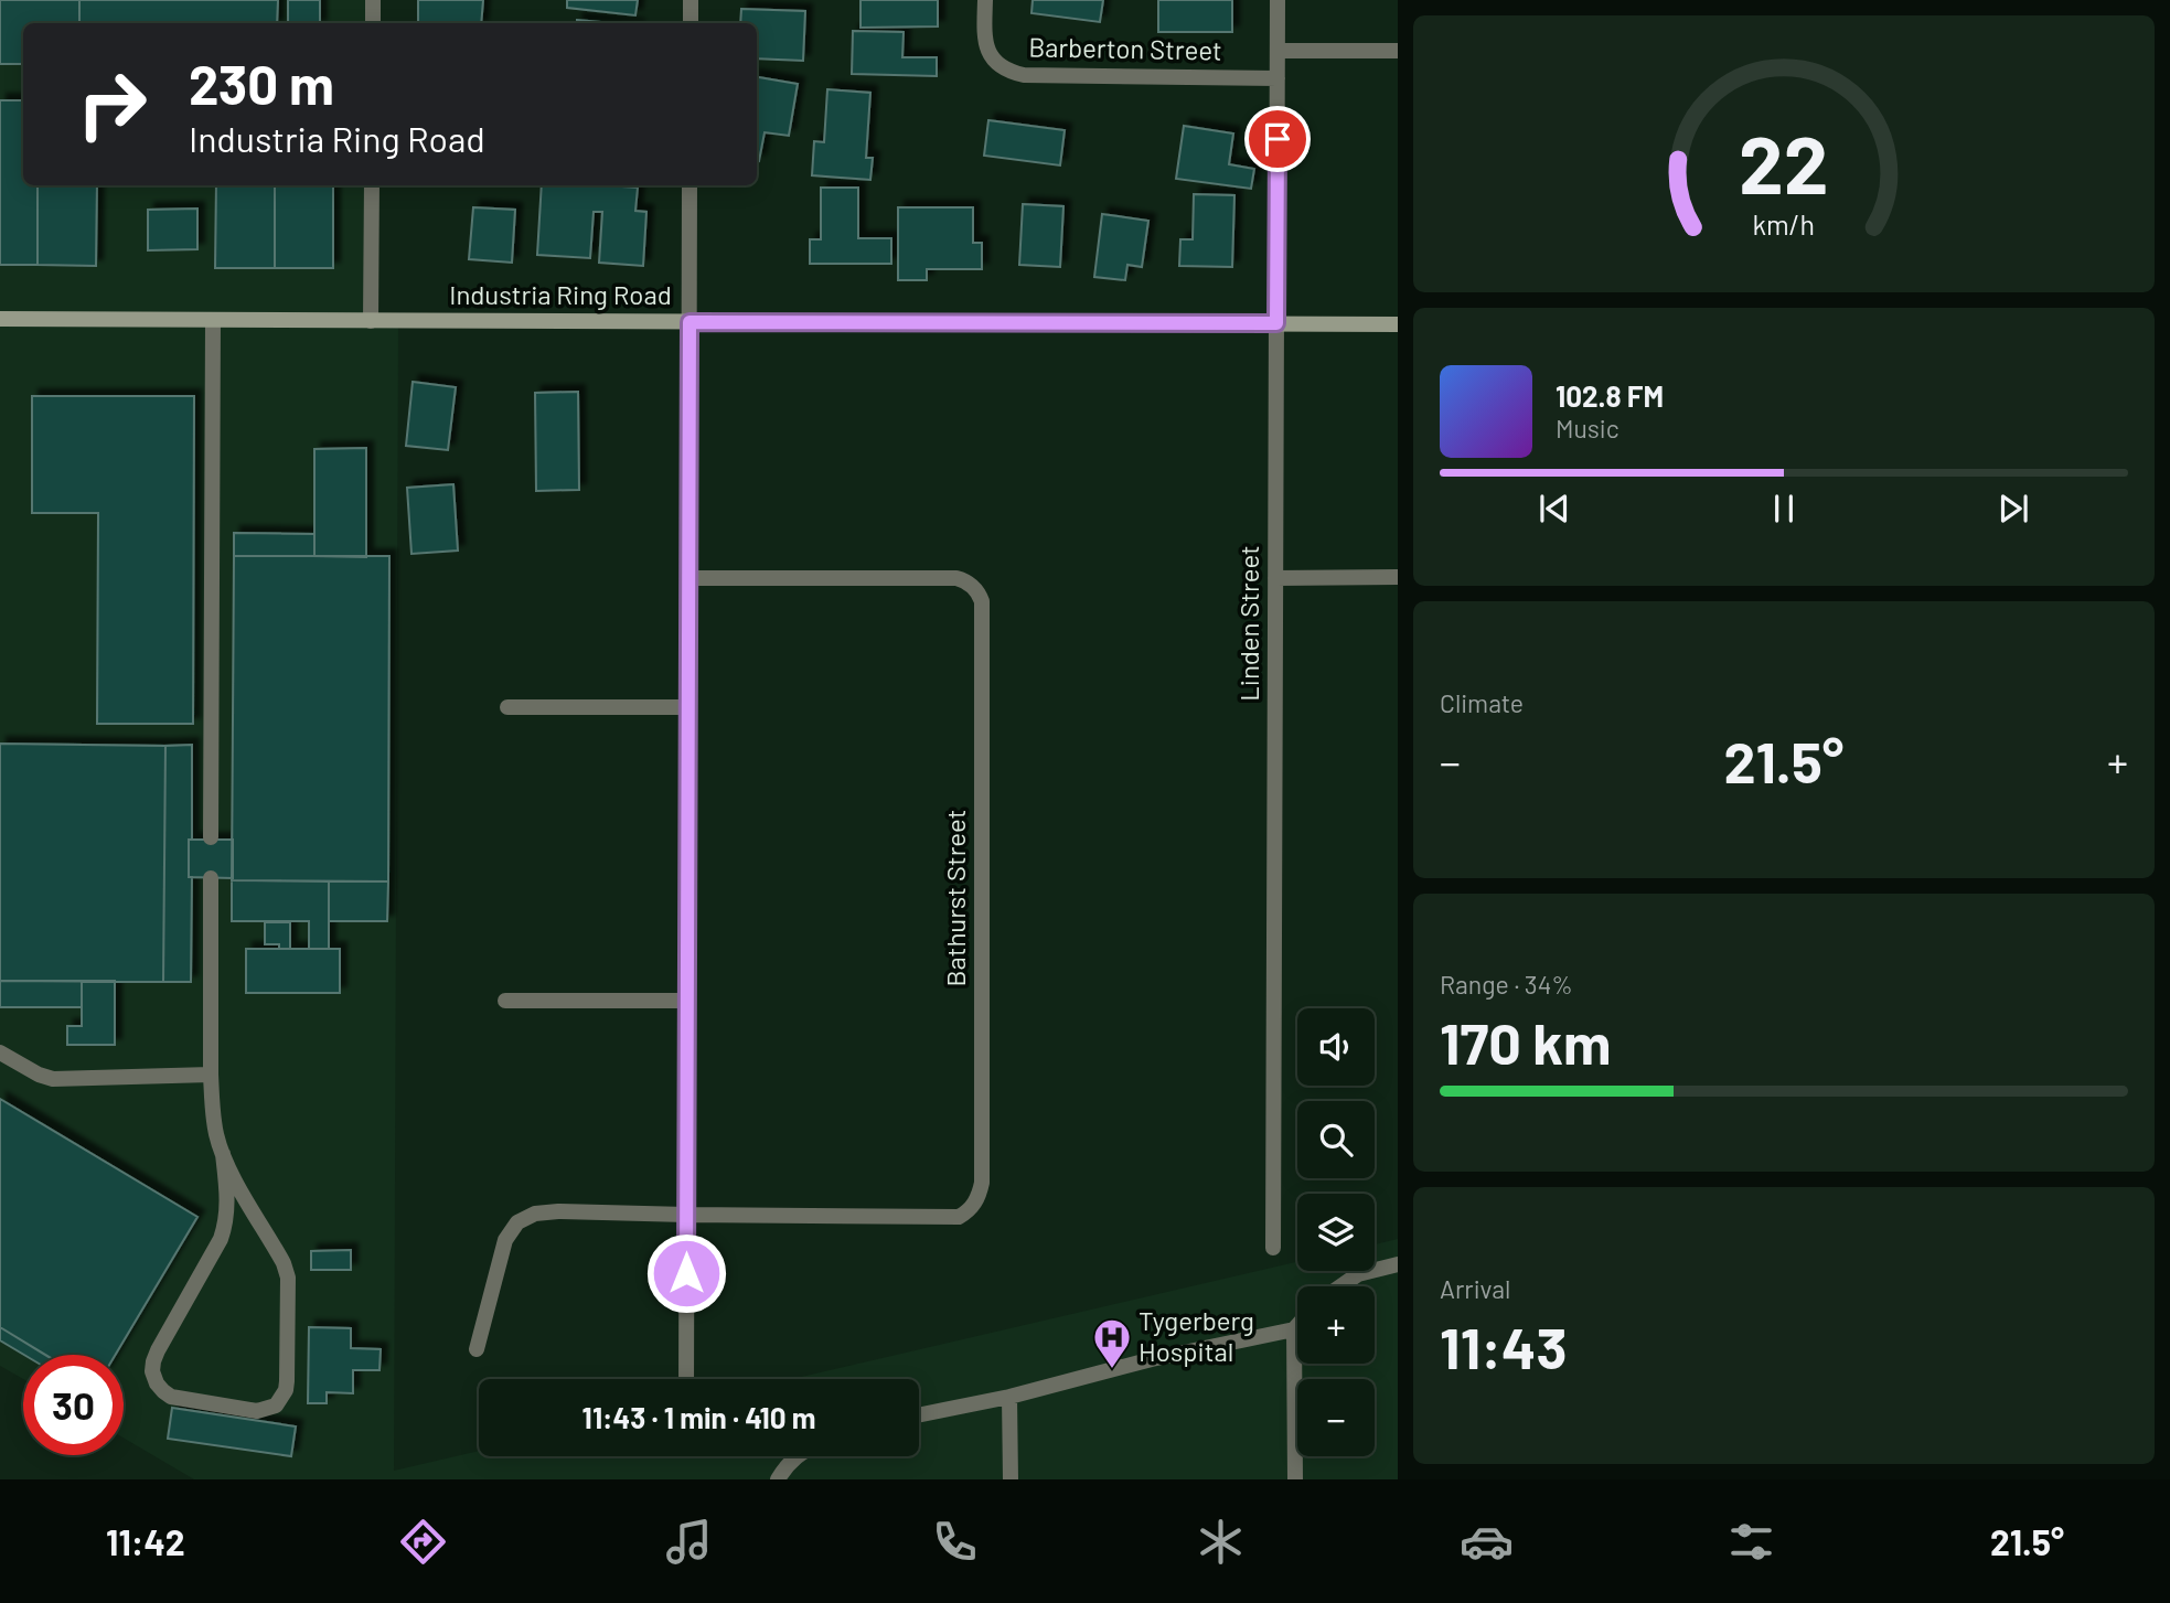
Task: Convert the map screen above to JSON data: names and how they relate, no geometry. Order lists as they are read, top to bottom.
{
  "streets": {
    "street": [
      "Barberton Street",
      "Industria Ring Road",
      "Linden Street",
      "Bathurst Street"
    ]
  },
  "crossings": [
    ["Barberton Street", "Linden Street"],
    ["Industria Ring Road", "Linden Street"]
  ],
  "places": {
    "hospital": ["Tygerberg Hospital"]
  },
  "page": {
    "turn": ["230 m", "Industria Ring Road"],
    "song": ["102.8 FM", "Music"],
    "tile": [
      "Climate",
      ["Range · 34%", "170 km"],
      ["Arrival", "11:43"]
    ],
    "heat": ["−", "21.5°", "+"],
    "map_buttons": ["+", "−"],
    "limit": "30",
    "trip": "11:43 · 1 min · 410 m",
    "tabs": ["11:42", "21.5°"],
    "gauge": ["22", "km/h"]
  }
}
